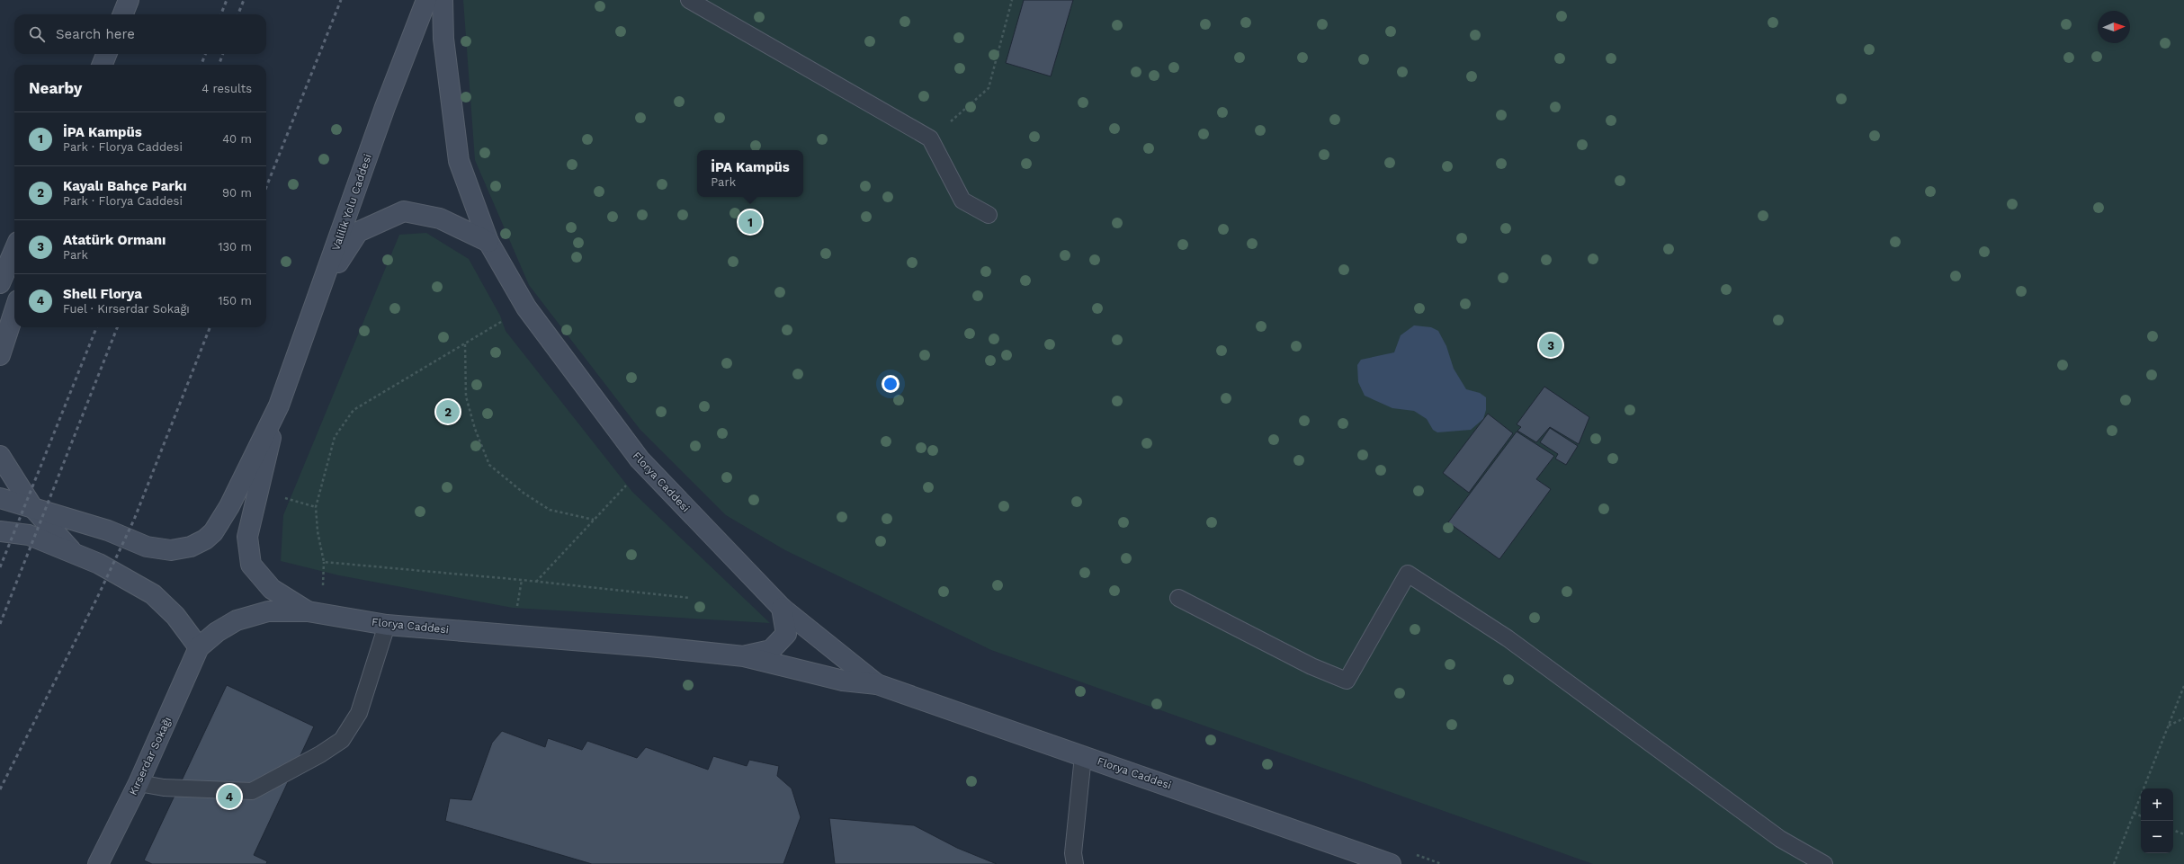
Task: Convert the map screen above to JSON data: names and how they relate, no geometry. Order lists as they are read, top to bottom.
{
  "streets": {
    "main road": ["Valilik Yolu Caddesi", "Florya Caddesi", "Kırserdar Sokağı"]
  },
  "north": "right",
  "page": {
    "search": "Search here",
    "heading": ["Nearby", "4 results"],
    "list": [
      {
        "mark": "1",
        "name": "İPA Kampüs",
        "note": "Park · Florya Caddesi",
        "value": "40 m"
      },
      {
        "mark": "2",
        "name": "Kayalı Bahçe Parkı",
        "note": "Park · Florya Caddesi",
        "value": "90 m"
      },
      {
        "mark": "3",
        "name": "Atatürk Ormanı",
        "note": "Park",
        "value": "130 m"
      },
      {
        "mark": "4",
        "name": "Shell Florya",
        "note": "Fuel · Kırserdar Sokağı",
        "value": "150 m"
      }
    ],
    "popup": ["İPA Kampüs", "Park"],
    "pins": [
      "1",
      "3",
      "2",
      "4"
    ],
    "map_buttons": ["+", "−"]
  }
}
